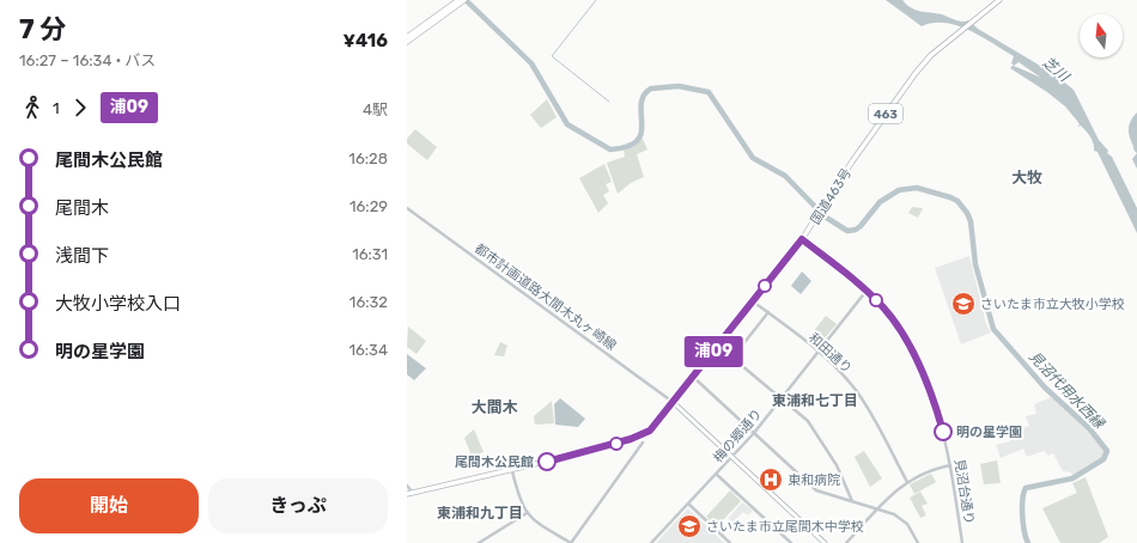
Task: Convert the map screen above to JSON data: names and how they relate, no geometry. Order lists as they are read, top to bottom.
{
  "streets": {
    "highway": ["463", "国道463号"],
    "street": [
      "都市計画道路大間木丸ヶ崎線",
      "和田通り",
      "梅の郷通り",
      "見沼台通り"
    ]
  },
  "crossings": [
    ["国道463号", "都市計画道路大間木丸ヶ崎線"],
    ["国道463号", "和田通り"],
    ["国道463号", "見沼台通り"],
    ["和田通り", "梅の郷通り"],
    ["梅の郷通り", "見沼台通り"]
  ],
  "districts": [
    "大牧",
    "東浦和七丁目",
    "大間木",
    "東浦和九丁目"
  ],
  "water": ["芝川", "見沼代用水西縁"],
  "places": {
    "school or university": ["さいたま市立大牧小学校", "さいたま市立尾間木中学校"],
    "other": ["明の星学園", "尾間木公民館"],
    "hospital": ["東和病院"]
  },
  "lines": ["bus line 浦09"],
  "north": "top",
  "page": {
    "heading": ["7 分", "16:27 – 16:34 · バス", "¥416"],
    "on_map": "浦09",
    "legs": ["1", "浦09", "4駅"],
    "list": [
      {
        "name": "尾間木公民館",
        "value": "16:28"
      },
      {
        "name": "尾間木",
        "value": "16:29"
      },
      {
        "name": "浅間下",
        "value": "16:31"
      },
      {
        "name": "大牧小学校入口",
        "value": "16:32"
      },
      {
        "name": "明の星学園",
        "value": "16:34"
      }
    ],
    "buttons": ["開始", "きっぷ"]
  }
}
